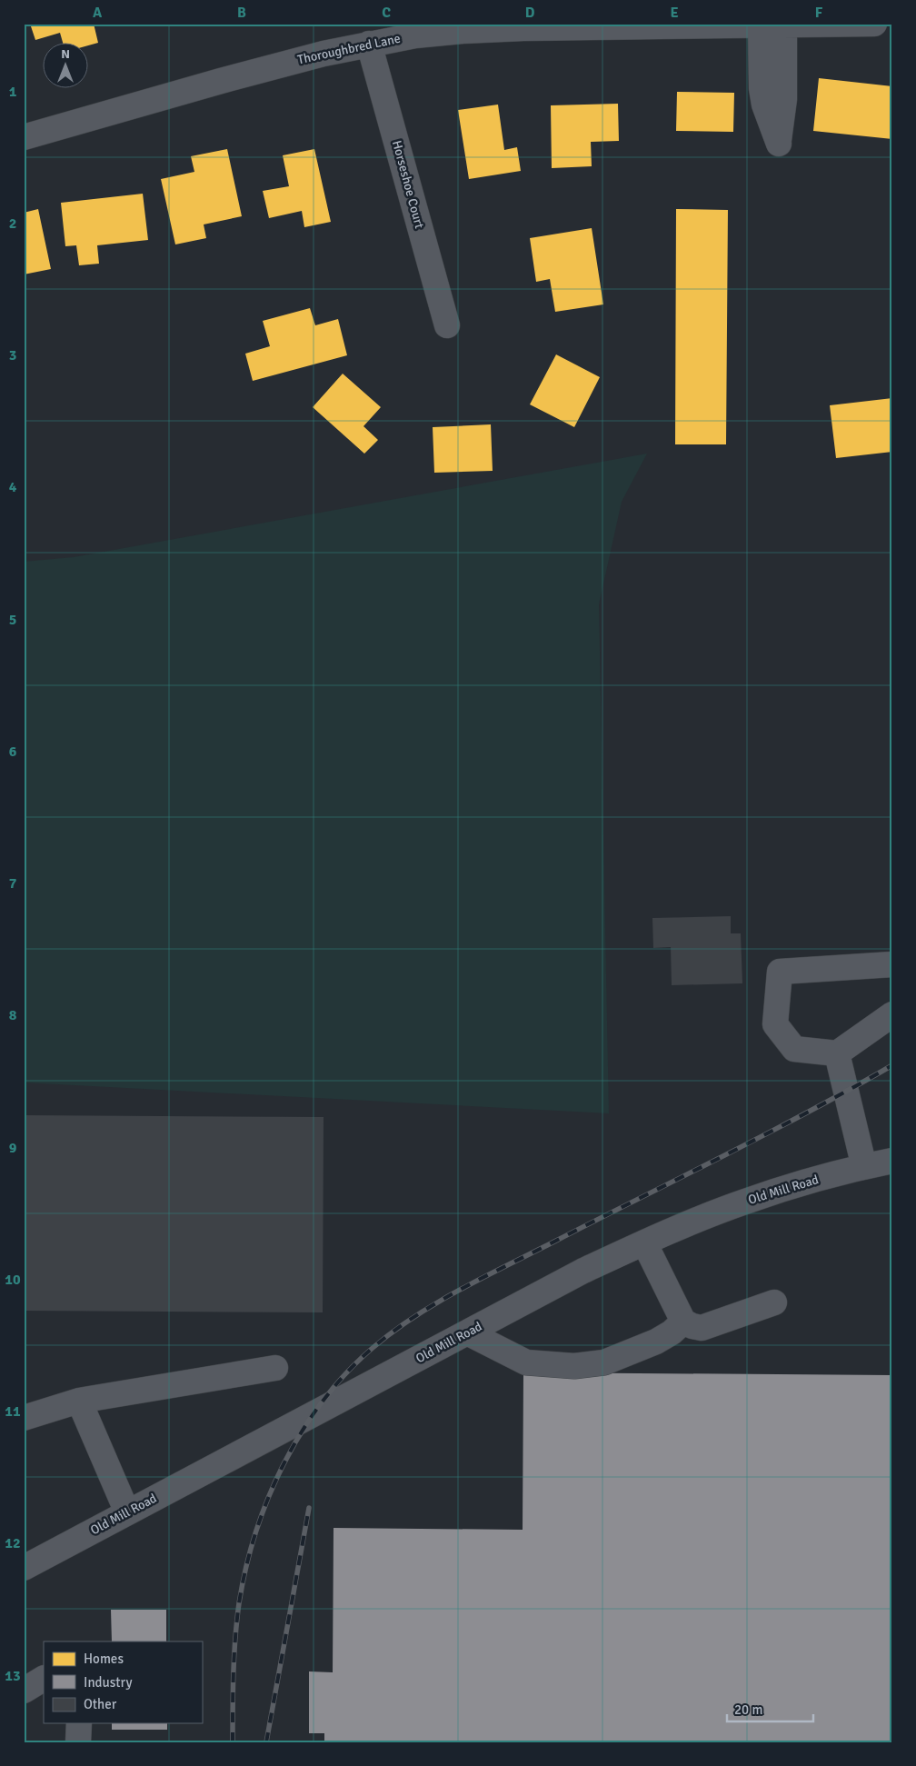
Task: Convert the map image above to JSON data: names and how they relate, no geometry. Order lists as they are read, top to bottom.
{
  "streets": {
    "street": ["Thoroughbred Lane", "Horseshoe Court", "Old Mill Road"]
  },
  "crossings": [
    ["Thoroughbred Lane", "Horseshoe Court"]
  ],
  "legend": ["Homes", "Industry", "Other"],
  "scale_bar": "20 m",
  "north": "top",
  "grid": {
    "columns": [
      "A",
      "B",
      "C",
      "D",
      "E",
      "F"
    ],
    "rows": [
      "1",
      "2",
      "3",
      "4",
      "5",
      "6",
      "7",
      "8",
      "9",
      "10",
      "11",
      "12",
      "13"
    ]
  }
}
